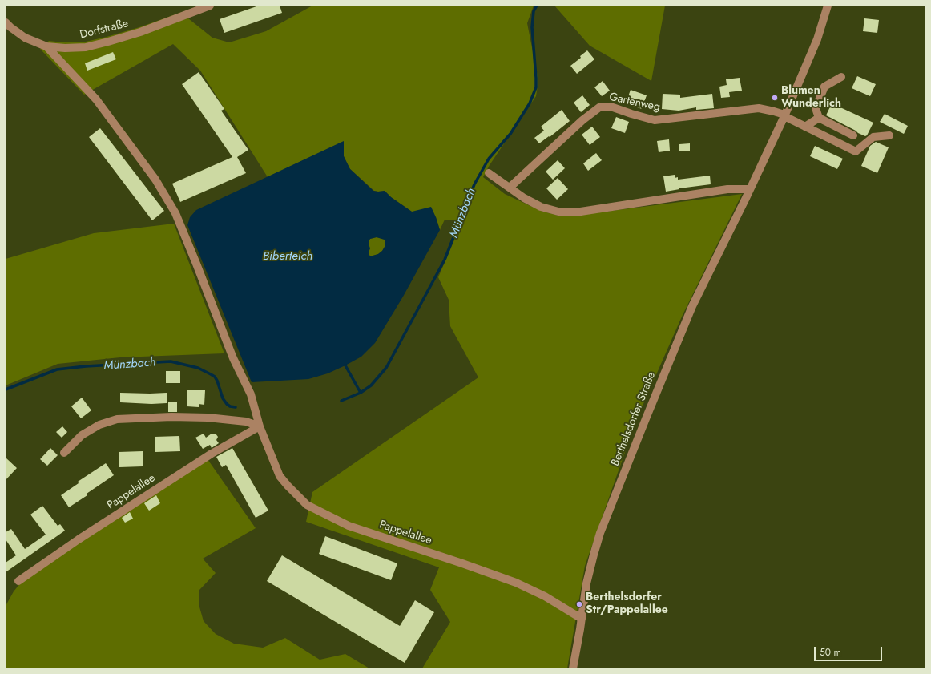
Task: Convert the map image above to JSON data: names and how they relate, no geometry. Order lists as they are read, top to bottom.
{
  "streets": {
    "street": [
      "Dorfstraße",
      "Gartenweg",
      "Berthelsdorfer Straße",
      "Pappelallee"
    ]
  },
  "crossings": [
    ["Gartenweg", "Berthelsdorfer Straße"],
    ["Berthelsdorfer Straße", "Pappelallee"]
  ],
  "water": ["Münzbach", "Biberteich"],
  "places": ["Blumen Wunderlich", "Berthelsdorfer Str/Pappelallee"],
  "scale_bar": "50 m"
}
